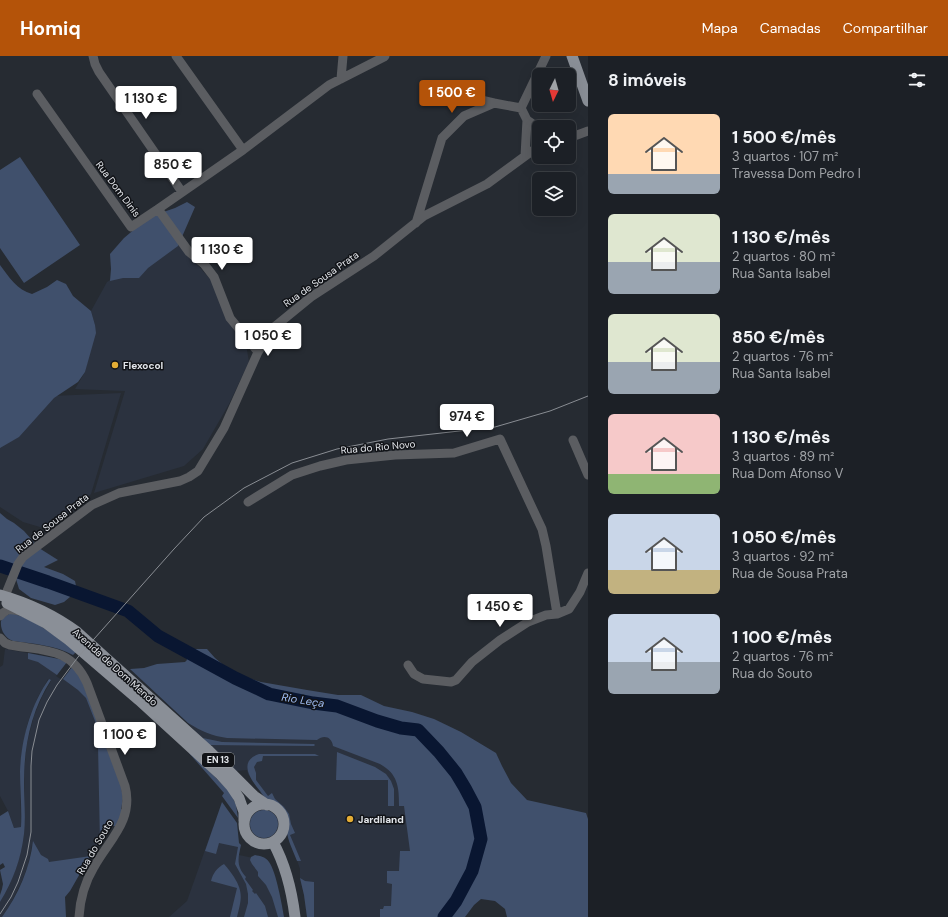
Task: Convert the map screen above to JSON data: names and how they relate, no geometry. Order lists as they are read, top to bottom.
{
  "streets": {
    "main road": ["Avenida de Dom Mendo", "EN 13"],
    "street": [
      "Rua Dom Dinis",
      "Rua de Sousa Prata",
      "Rua do Rio Novo",
      "Rua do Souto"
    ]
  },
  "crossings": [
    ["Rua de Sousa Prata", "Avenida de Dom Mendo"],
    ["Avenida de Dom Mendo", "EN 13"]
  ],
  "water": ["Rio Leça"],
  "places": ["Flexocol", "Jardiland"],
  "north": "bottom",
  "page": {
    "header": "Homiq",
    "nav": ["Mapa", "Camadas", "Compartilhar"],
    "heading": "8 imóveis",
    "price": [
      "1 500 €",
      "1 130 €",
      "850 €",
      "1 130 €",
      "1 050 €",
      "974 €",
      "1 450 €",
      "1 100 €"
    ],
    "list": [
      {
        "name": "1 500 €/mês",
        "note": "3 quartos · 107 m² · Travessa Dom Pedro I"
      },
      {
        "name": "1 130 €/mês",
        "note": "2 quartos · 80 m² · Rua Santa Isabel"
      },
      {
        "name": "850 €/mês",
        "note": "2 quartos · 76 m² · Rua Santa Isabel"
      },
      {
        "name": "1 130 €/mês",
        "note": "3 quartos · 89 m² · Rua Dom Afonso V"
      },
      {
        "name": "1 050 €/mês",
        "note": "3 quartos · 92 m² · Rua de Sousa Prata"
      },
      {
        "name": "1 100 €/mês",
        "note": "2 quartos · 76 m² · Rua do Souto"
      }
    ]
  }
}
